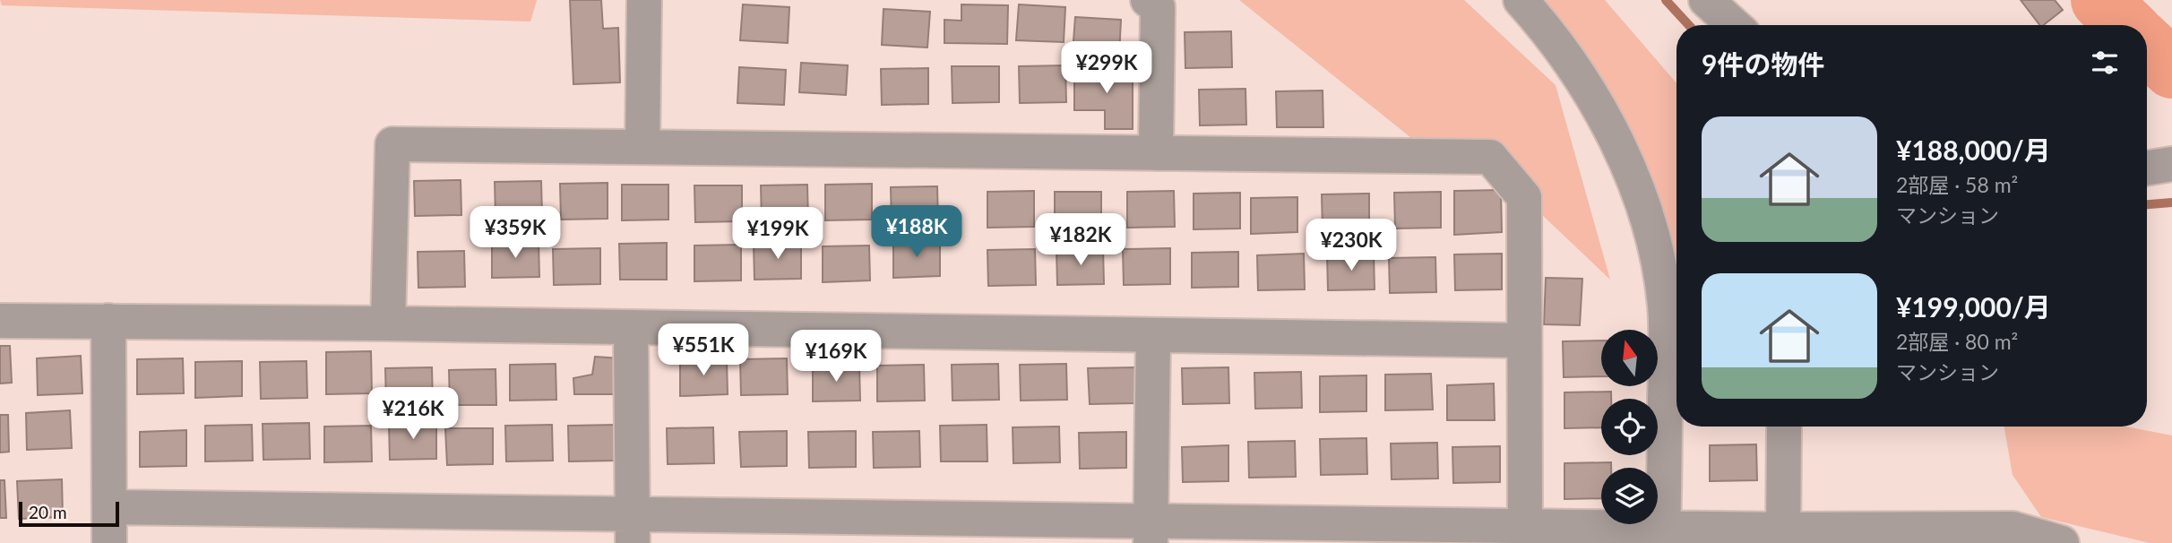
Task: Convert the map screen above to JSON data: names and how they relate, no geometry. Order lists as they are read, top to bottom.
{
  "scale_bar": "20 m",
  "north": "top",
  "page": {
    "heading": "9件の物件",
    "price": [
      "¥299K",
      "¥188K",
      "¥359K",
      "¥199K",
      "¥182K",
      "¥230K",
      "¥551K",
      "¥169K",
      "¥216K"
    ],
    "list": [
      {
        "name": "¥188,000/月",
        "note": "2部屋 · 58 m² · マンション"
      },
      {
        "name": "¥199,000/月",
        "note": "2部屋 · 80 m² · マンション"
      }
    ],
    "scale": "20 m"
  }
}
